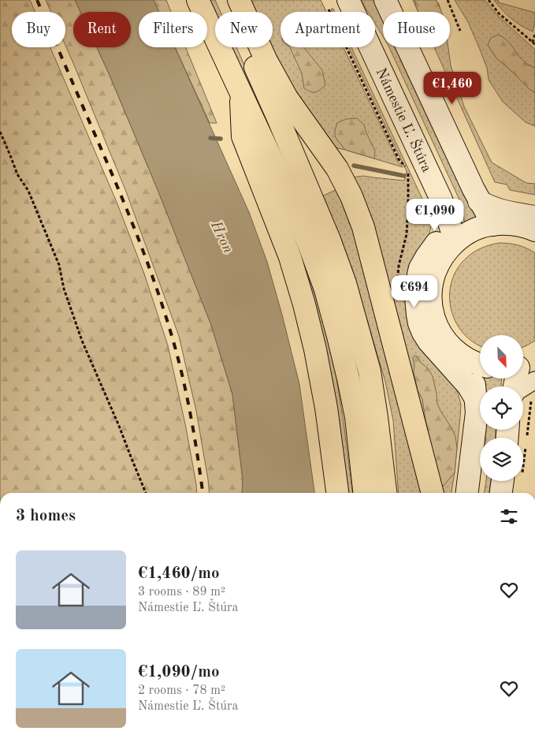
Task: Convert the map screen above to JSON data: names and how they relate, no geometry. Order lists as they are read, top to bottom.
{
  "streets": {
    "main road": ["Námestie Ľ. Štúra"]
  },
  "water": ["Hron"],
  "north": "bottom right",
  "page": {
    "chip": [
      "Buy",
      "Rent",
      "Filters",
      "New",
      "Apartment",
      "House"
    ],
    "price": ["€1,460", "€1,090", "€694"],
    "heading": "3 homes",
    "list": [
      {
        "name": "€1,460/mo",
        "note": "3 rooms · 89 m² · Námestie Ľ. Štúra"
      },
      {
        "name": "€1,090/mo",
        "note": "2 rooms · 78 m² · Námestie Ľ. Štúra"
      }
    ]
  }
}
